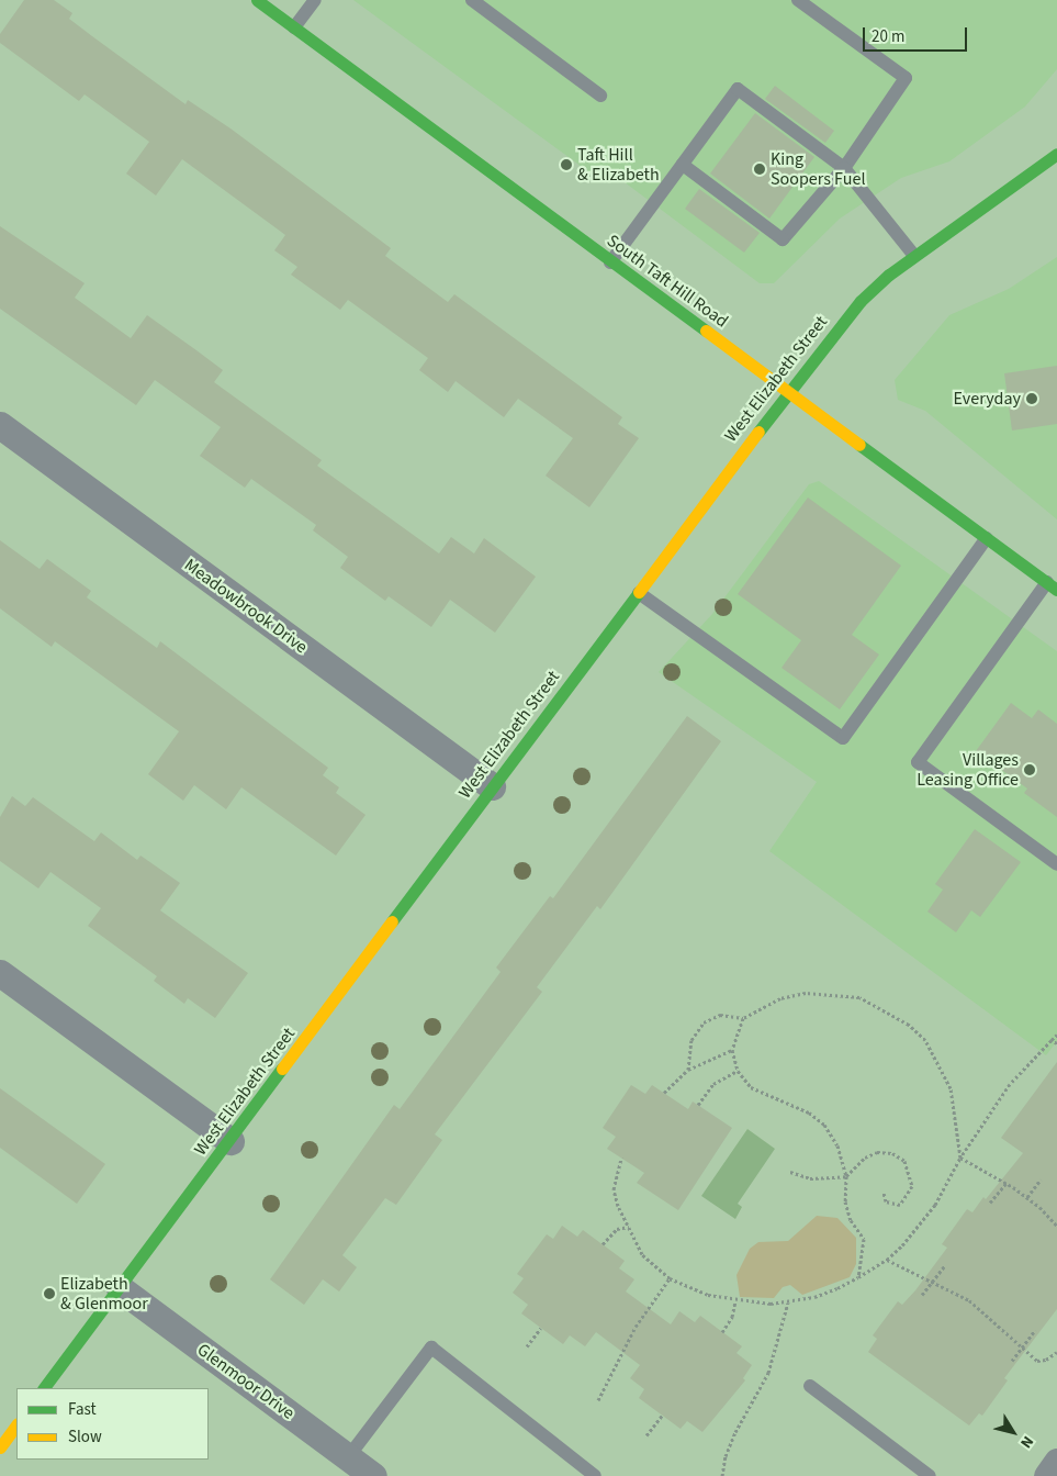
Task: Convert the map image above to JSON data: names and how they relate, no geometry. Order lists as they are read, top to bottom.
{
  "streets": {
    "main road": ["South Taft Hill Road", "West Elizabeth Street"],
    "street": ["Meadowbrook Drive", "Glenmoor Drive"]
  },
  "crossings": [
    ["South Taft Hill Road", "West Elizabeth Street"],
    ["West Elizabeth Street", "Meadowbrook Drive"],
    ["West Elizabeth Street", "Glenmoor Drive"]
  ],
  "places": [
    "Taft Hill & Elizabeth",
    "King Soopers Fuel",
    "Everyday",
    "Villages Leasing Office",
    "Elizabeth & Glenmoor"
  ],
  "legend": ["Fast", "Slow"],
  "scale_bar": "20 m",
  "north": "bottom right"
}
